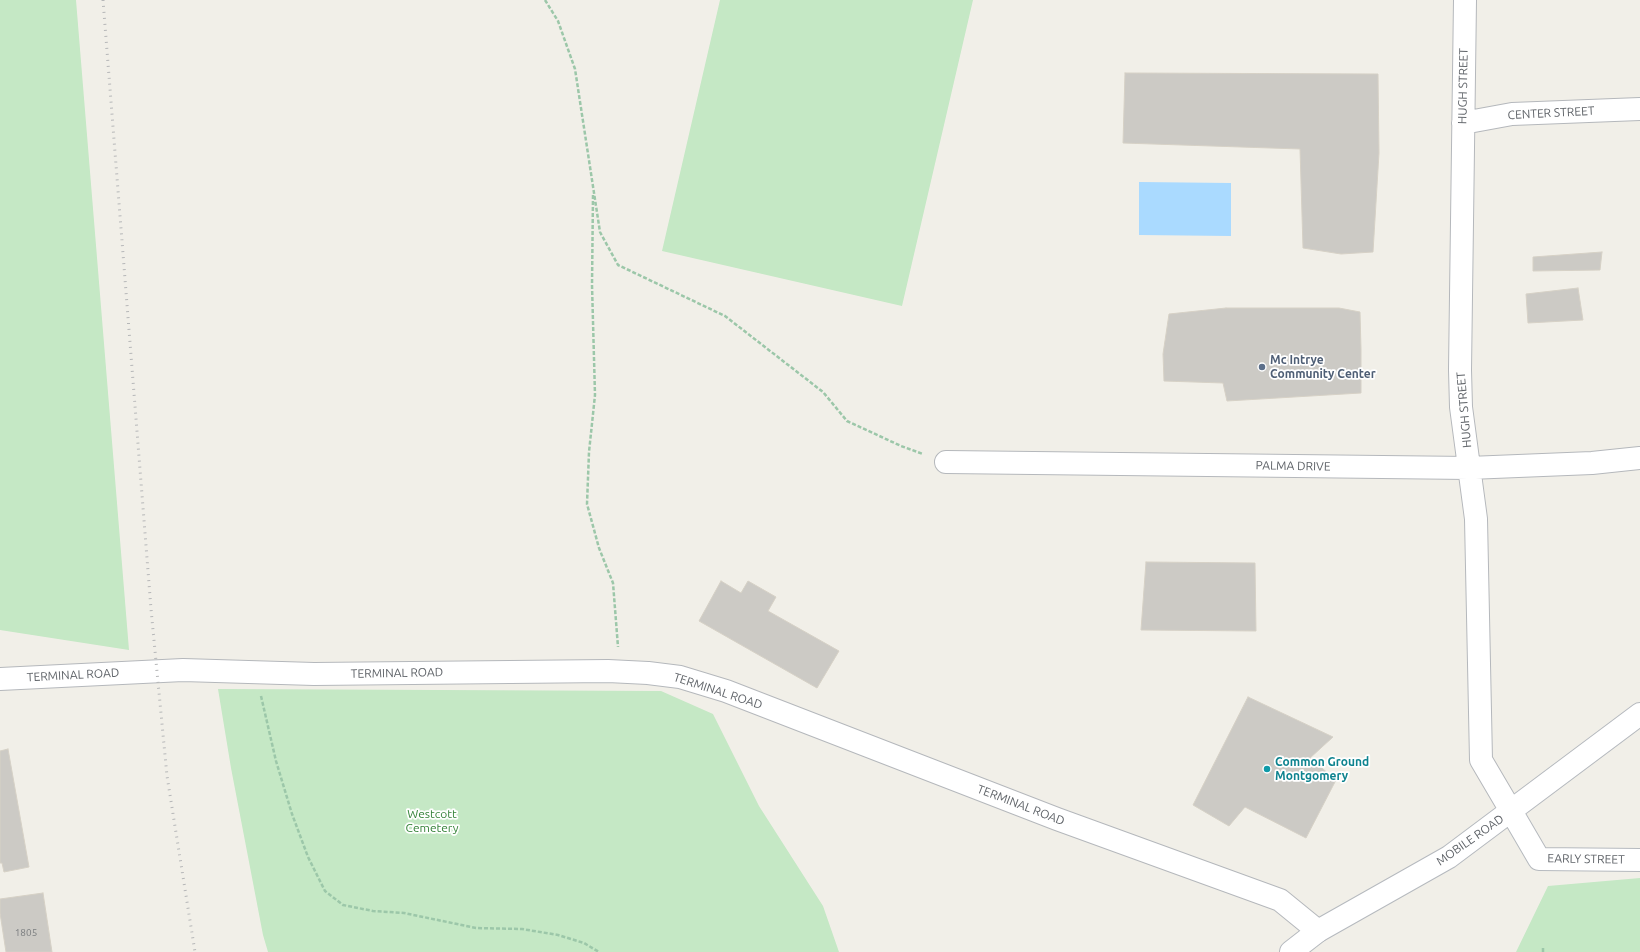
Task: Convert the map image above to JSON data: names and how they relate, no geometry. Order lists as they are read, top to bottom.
{
  "streets": {
    "street": [
      "HUGH STREET",
      "CENTER STREET",
      "PALMA DRIVE",
      "TERMINAL ROAD",
      "MOBILE ROAD",
      "EARLY STREET"
    ]
  },
  "crossings": [
    ["HUGH STREET", "CENTER STREET"],
    ["HUGH STREET", "PALMA DRIVE"],
    ["HUGH STREET", "MOBILE ROAD"],
    ["HUGH STREET", "EARLY STREET"],
    ["TERMINAL ROAD", "MOBILE ROAD"],
    ["MOBILE ROAD", "EARLY STREET"]
  ],
  "parks": ["Westcott Cemetery"],
  "places": ["Mc Intrye Community Center", "Common Ground Montgomery"],
  "house_numbers": ["1805"]
}
